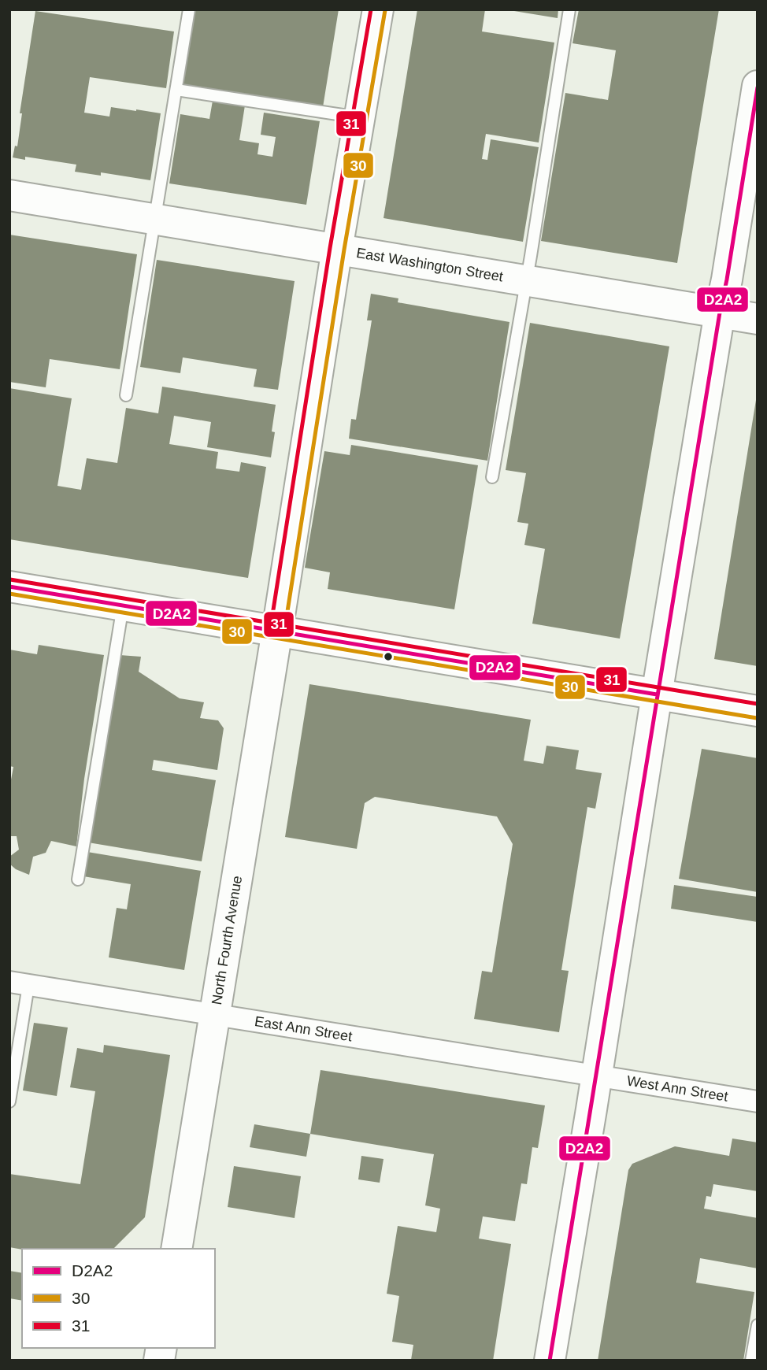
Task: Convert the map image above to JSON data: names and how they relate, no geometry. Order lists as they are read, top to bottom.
{
  "streets": {
    "main road": ["East Washington Street", "North Fourth Avenue"],
    "street": ["East Ann Street", "West Ann Street"]
  },
  "crossings": [
    ["East Washington Street", "North Fourth Avenue"],
    ["North Fourth Avenue", "East Ann Street"],
    ["East Ann Street", "West Ann Street"]
  ],
  "lines": ["transit line 31", "transit line 30", "transit line D2A2"],
  "legend": ["D2A2", "30", "31"]
}
